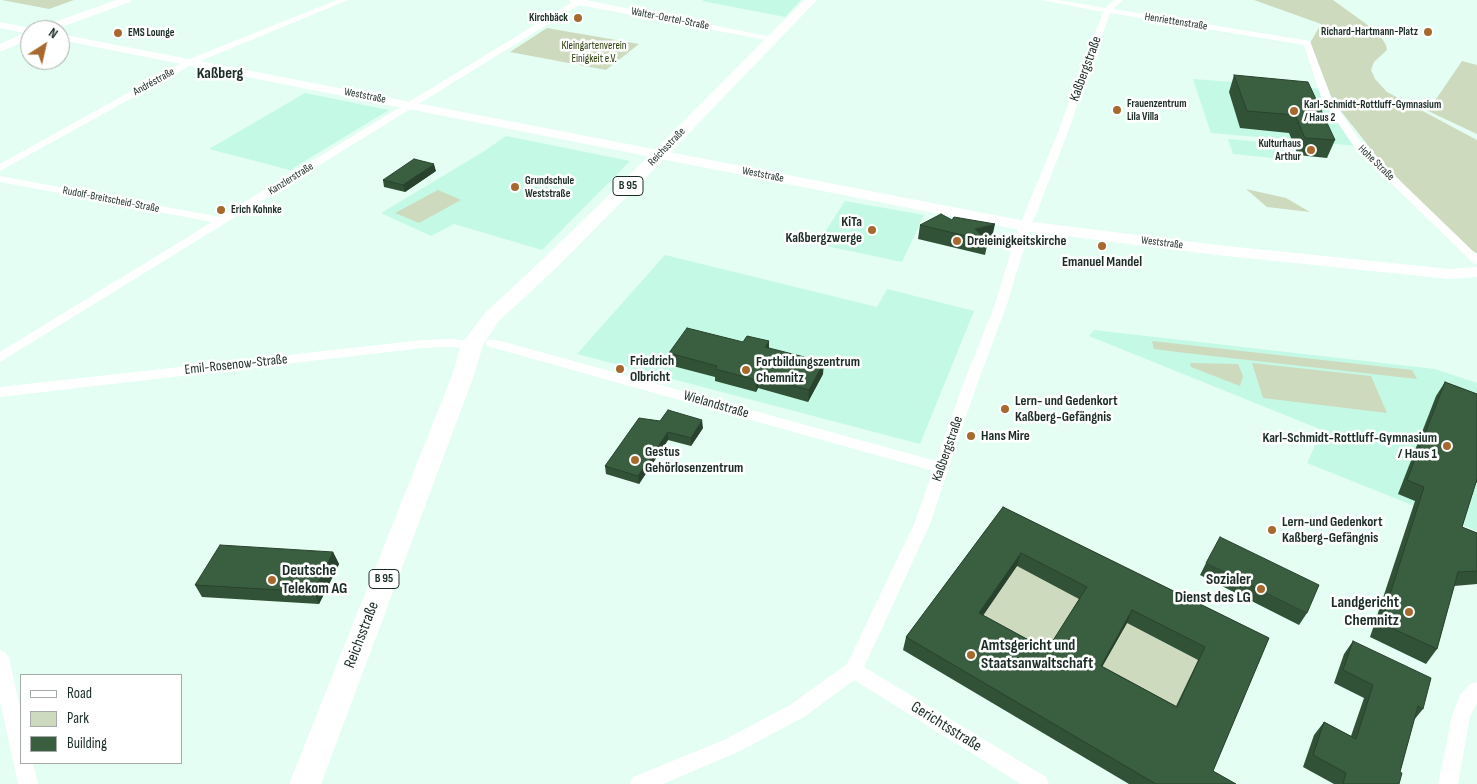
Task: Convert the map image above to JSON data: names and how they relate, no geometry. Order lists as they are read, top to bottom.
{
  "streets": {
    "main road": ["Reichsstraße", "B 95"],
    "street": [
      "Walter-Oertel-Straße",
      "Henriettenstraße",
      "Kaßbergstraße",
      "Andréstraße",
      "Weststraße",
      "Hohe Straße",
      "Kanzlerstraße",
      "Rudolf-Breitscheid-Straße",
      "Emil-Rosenow-Straße",
      "Wielandstraße",
      "Gerichtsstraße"
    ]
  },
  "crossings": [
    ["Walter-Oertel-Straße", "Reichsstraße"],
    ["Walter-Oertel-Straße", "Kanzlerstraße"],
    ["Henriettenstraße", "Kaßbergstraße"],
    ["Henriettenstraße", "Hohe Straße"],
    ["Kaßbergstraße", "Weststraße"],
    ["Kaßbergstraße", "Wielandstraße"],
    ["Kaßbergstraße", "Gerichtsstraße"],
    ["Andréstraße", "Weststraße"],
    ["Weststraße", "Reichsstraße"],
    ["Weststraße", "Hohe Straße"],
    ["Weststraße", "Kanzlerstraße"],
    ["Reichsstraße", "Emil-Rosenow-Straße"],
    ["Reichsstraße", "Wielandstraße"],
    ["Kanzlerstraße", "Rudolf-Breitscheid-Straße"],
    ["Emil-Rosenow-Straße", "Wielandstraße"]
  ],
  "districts": ["Kaßberg"],
  "parks": ["Kleingartenverein Einigkeit e.V."],
  "places": [
    "Kirchbäck",
    "Richard-Hartmann-Platz",
    "EMS Lounge",
    "Frauenzentrum Lila Villa",
    "Karl-Schmidt-Rottluff-Gymnasium / Haus 2",
    "Kulturhaus Arthur",
    "Grundschule Weststraße",
    "Erich Kohnke",
    "KiTa Kaßbergzwerge",
    "Dreieinigkeitskirche",
    "Emanuel Mandel",
    "Friedrich Olbricht",
    "Fortbildungszentrum Chemnitz",
    "Lern- und Gedenkort Kaßberg-Gefängnis",
    "Hans Mire",
    "Karl-Schmidt-Rottluff-Gymnasium / Haus 1",
    "Gestus Gehörlosenzentrum",
    "Lern-und Gedenkort Kaßberg-Gefängnis",
    "Deutsche Telekom AG",
    "Sozialer Dienst des LG",
    "Landgericht Chemnitz",
    "Amtsgericht und Staatsanwaltschaft"
  ],
  "legend": ["Road", "Park", "Building"],
  "north": "top right"
}
